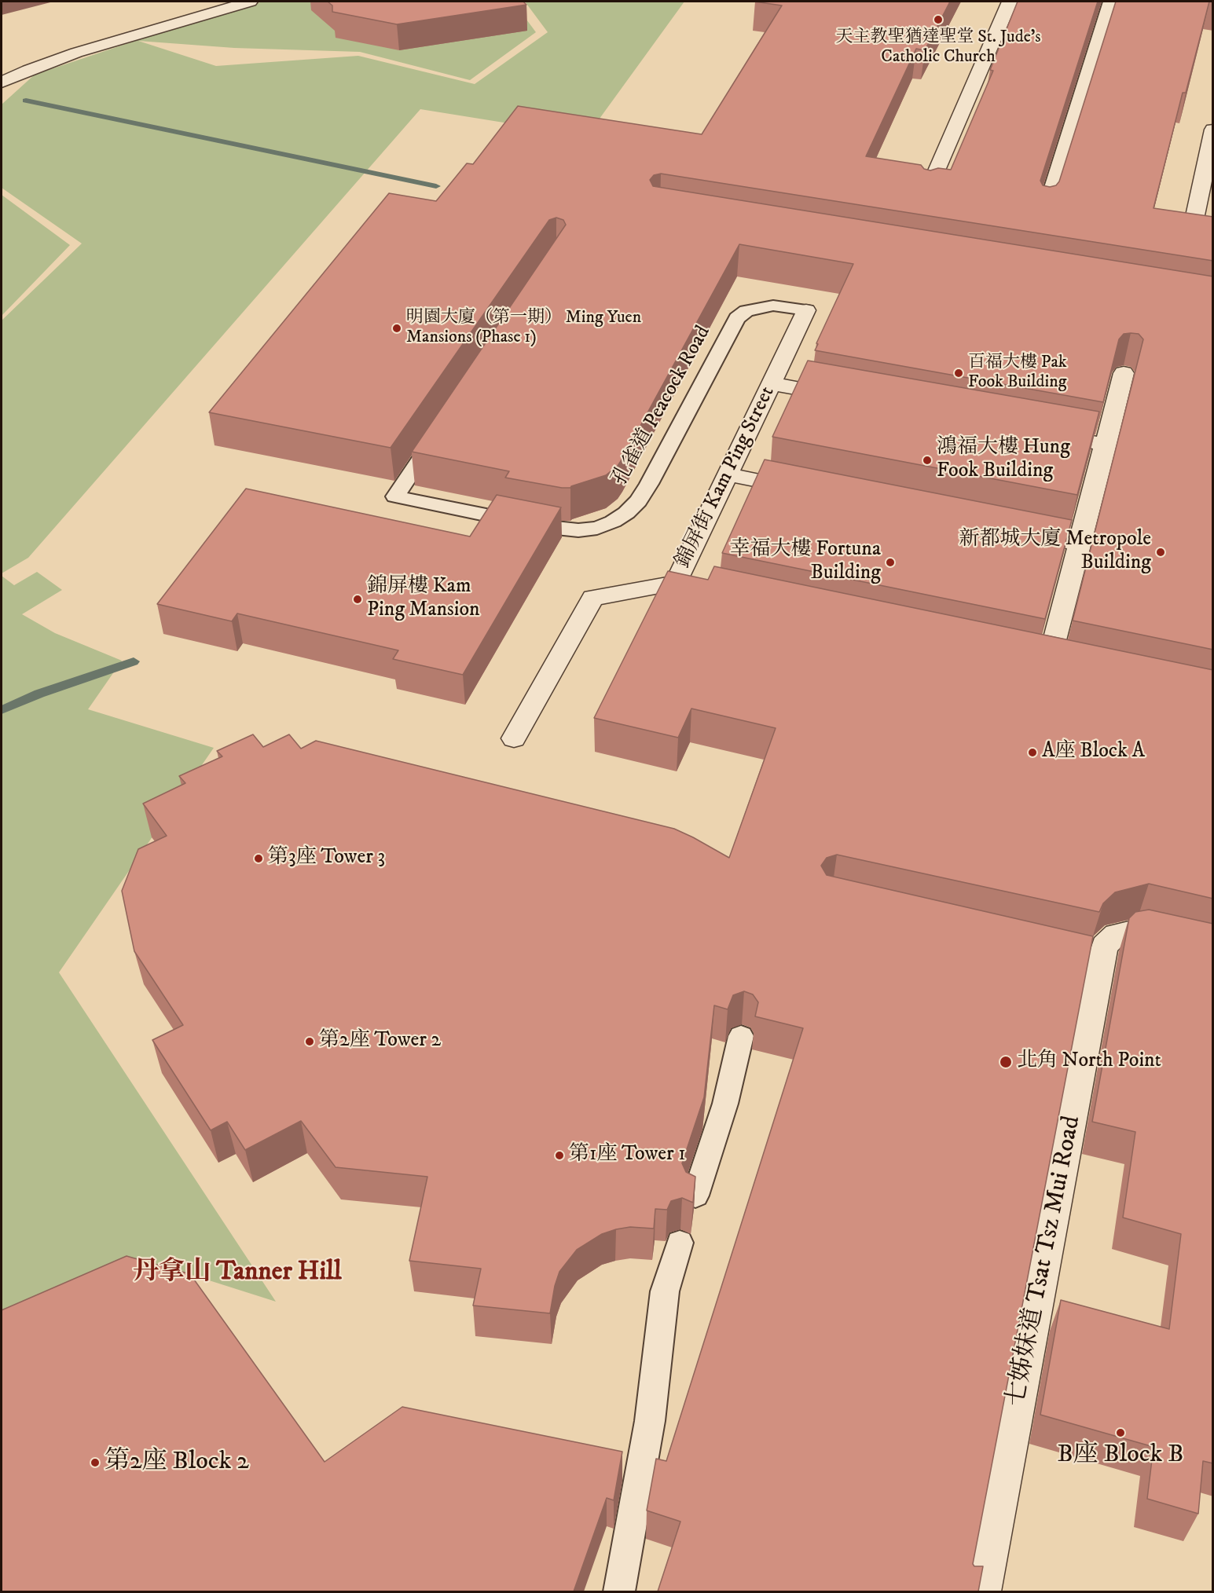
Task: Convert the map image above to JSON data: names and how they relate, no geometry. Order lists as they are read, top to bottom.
{
  "streets": {
    "street": ["錦屏街 Kam Ping Street", "七姊妹道 Tsat Tsz Mui Road"],
    "lane": ["孔雀道 Peacock Road"]
  },
  "crossings": [
    ["孔雀道 Peacock Road", "錦屏街 Kam Ping Street"]
  ],
  "districts": ["丹拿山 Tanner Hill"],
  "places": [
    "天主教聖猶達聖堂 St. Jude's Catholic Church",
    "明園大廈（第一期） Ming Yuen Mansions (Phase 1)",
    "百福大樓 Pak Fook Building",
    "鴻福大樓 Hung Fook Building",
    "新都城大廈 Metropole Building",
    "幸福大樓 Fortuna Building",
    "錦屏樓 Kam Ping Mansion",
    "A座 Block A",
    "第3座 Tower 3",
    "第2座 Tower 2",
    "北角 North Point",
    "第1座 Tower 1",
    "B座 Block B",
    "第2座 Block 2"
  ]
}
